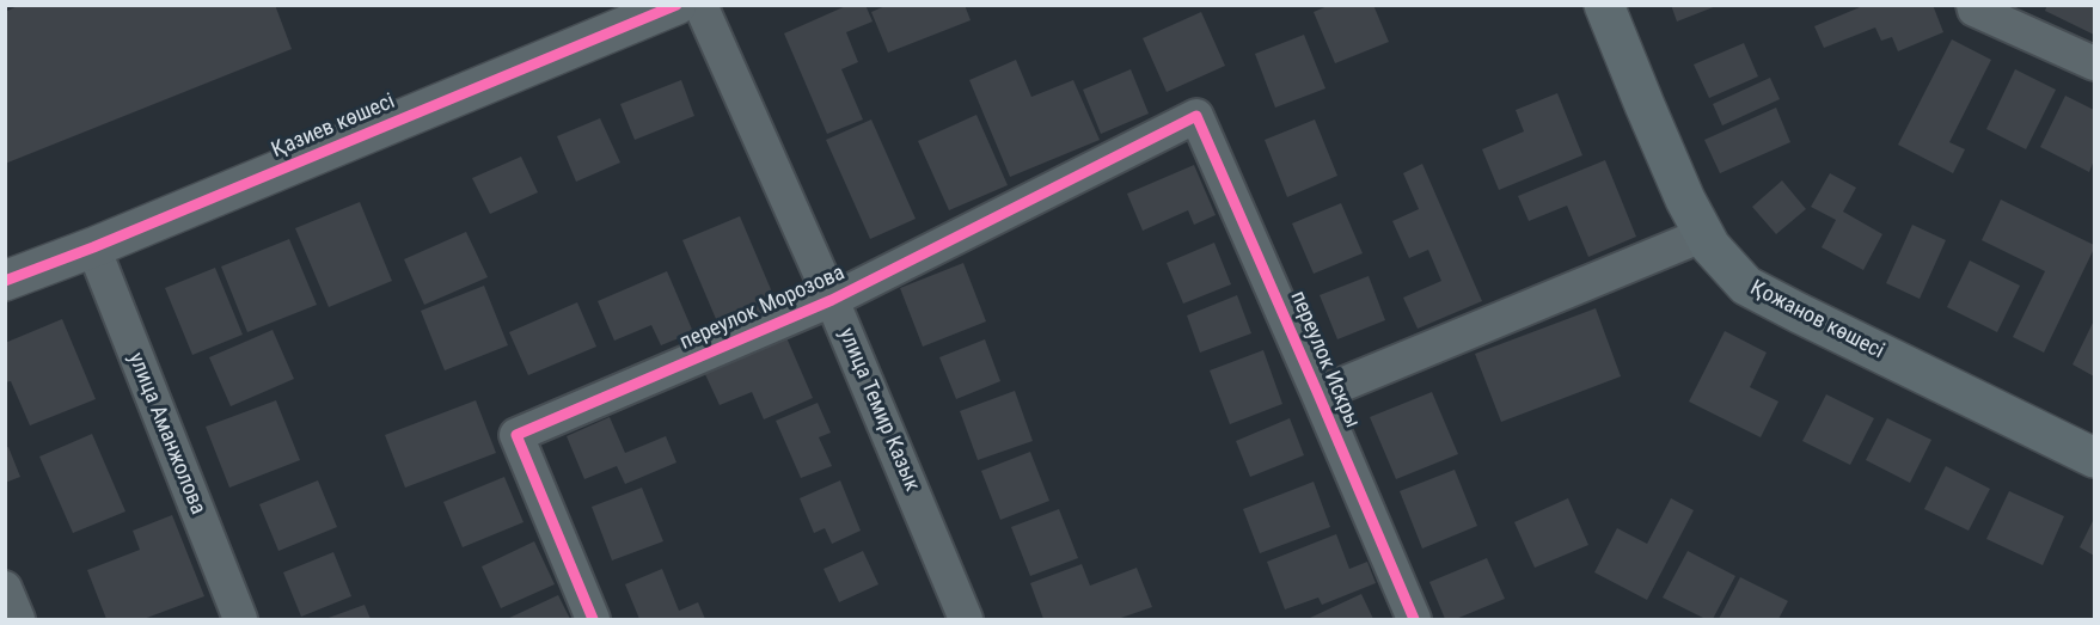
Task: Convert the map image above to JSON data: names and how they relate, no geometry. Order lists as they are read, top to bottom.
{
  "streets": {
    "main road": ["Қожанов көшесі"],
    "street": [
      "Қазиев көшесі",
      "переулок Морозова",
      "переулок Искры",
      "улица Темир Казык",
      "улица Аманжолова"
    ]
  },
  "crossings": [
    ["Қазиев көшесі", "улица Аманжолова"],
    ["переулок Морозова", "переулок Искры"],
    ["переулок Морозова", "улица Темир Казык"]
  ]
}
